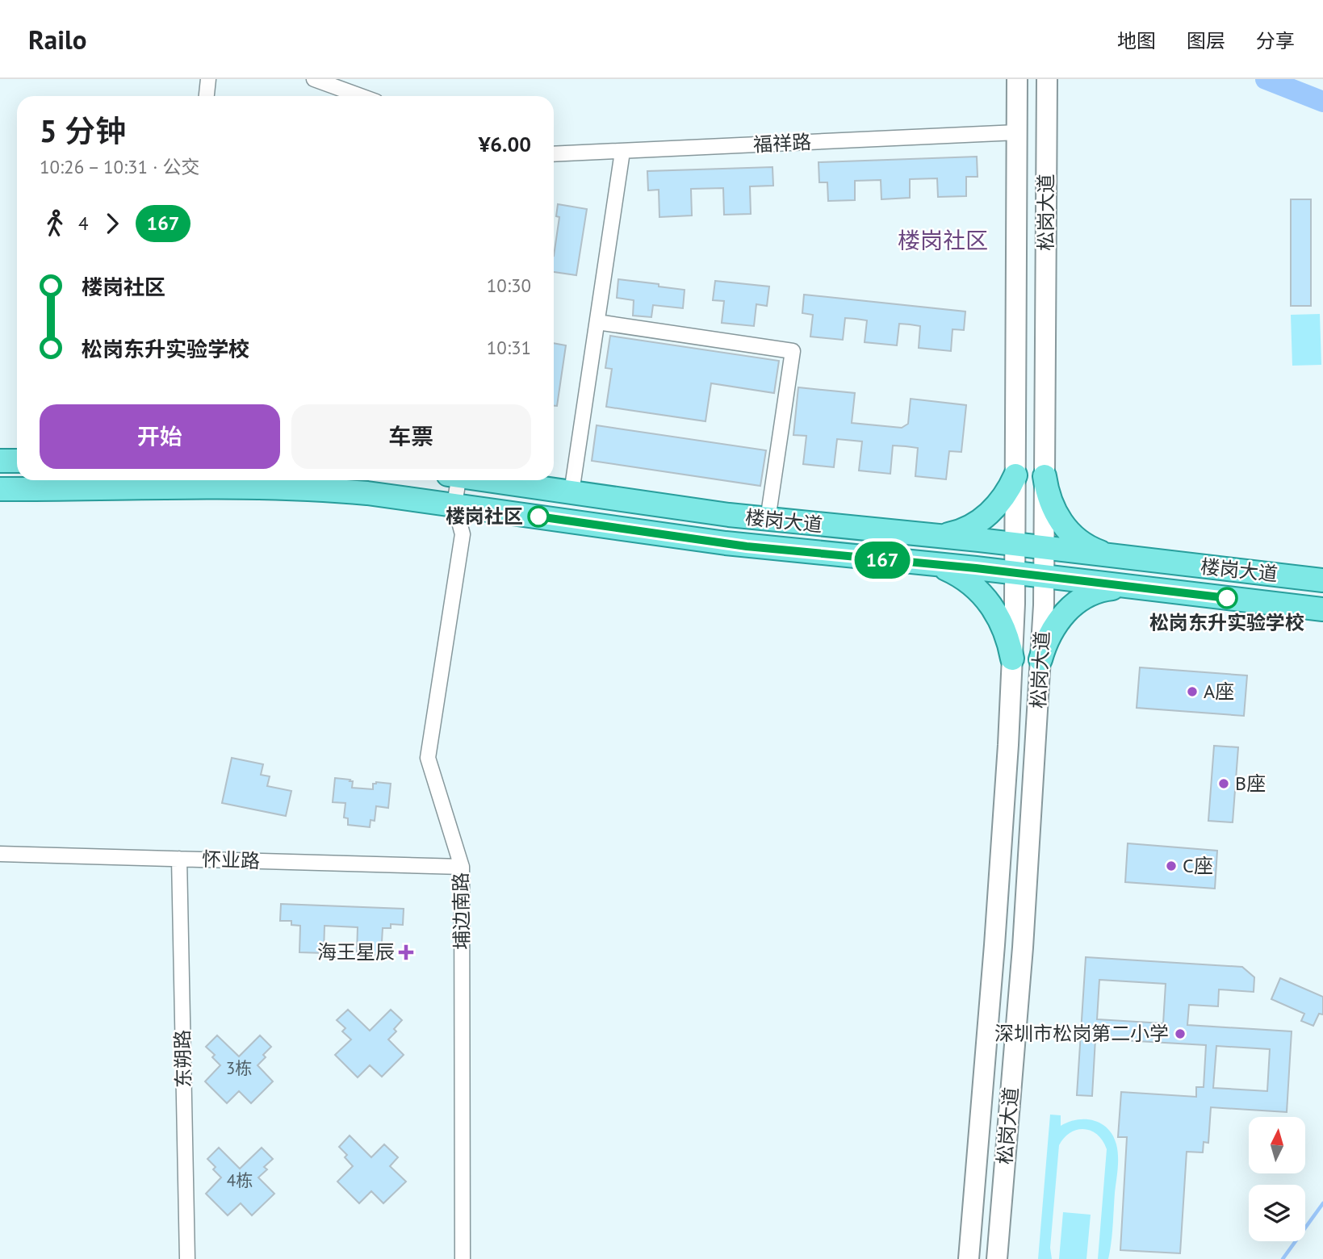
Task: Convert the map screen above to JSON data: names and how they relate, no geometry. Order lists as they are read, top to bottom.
{
  "streets": {
    "main road": ["松岗大道", "楼岗大道"],
    "street": [
      "福祥路",
      "怀业路",
      "埔边南路",
      "东朔路"
    ]
  },
  "crossings": [
    ["福祥路", "松岗大道"],
    ["松岗大道", "楼岗大道"],
    ["楼岗大道", "埔边南路"],
    ["怀业路", "埔边南路"],
    ["怀业路", "东朔路"]
  ],
  "districts": ["楼岗社区"],
  "places": {
    "other": [
      "楼岗社区",
      "松岗东升实验学校",
      "A座",
      "B座",
      "C座",
      "深圳市松岗第二小学"
    ],
    "health": ["海王星辰"]
  },
  "lines": ["bus line 167"],
  "house_numbers": ["3栋", "4栋"],
  "north": "top",
  "page": {
    "header": "Railo",
    "nav": ["地图", "图层", "分享"],
    "on_map": "167",
    "heading": ["5 分钟", "10:26 – 10:31 · 公交", "¥6.00"],
    "legs": ["4", "167"],
    "list": [
      {
        "name": "楼岗社区",
        "value": "10:30"
      },
      {
        "name": "松岗东升实验学校",
        "value": "10:31"
      }
    ],
    "buttons": ["开始", "车票"]
  }
}
